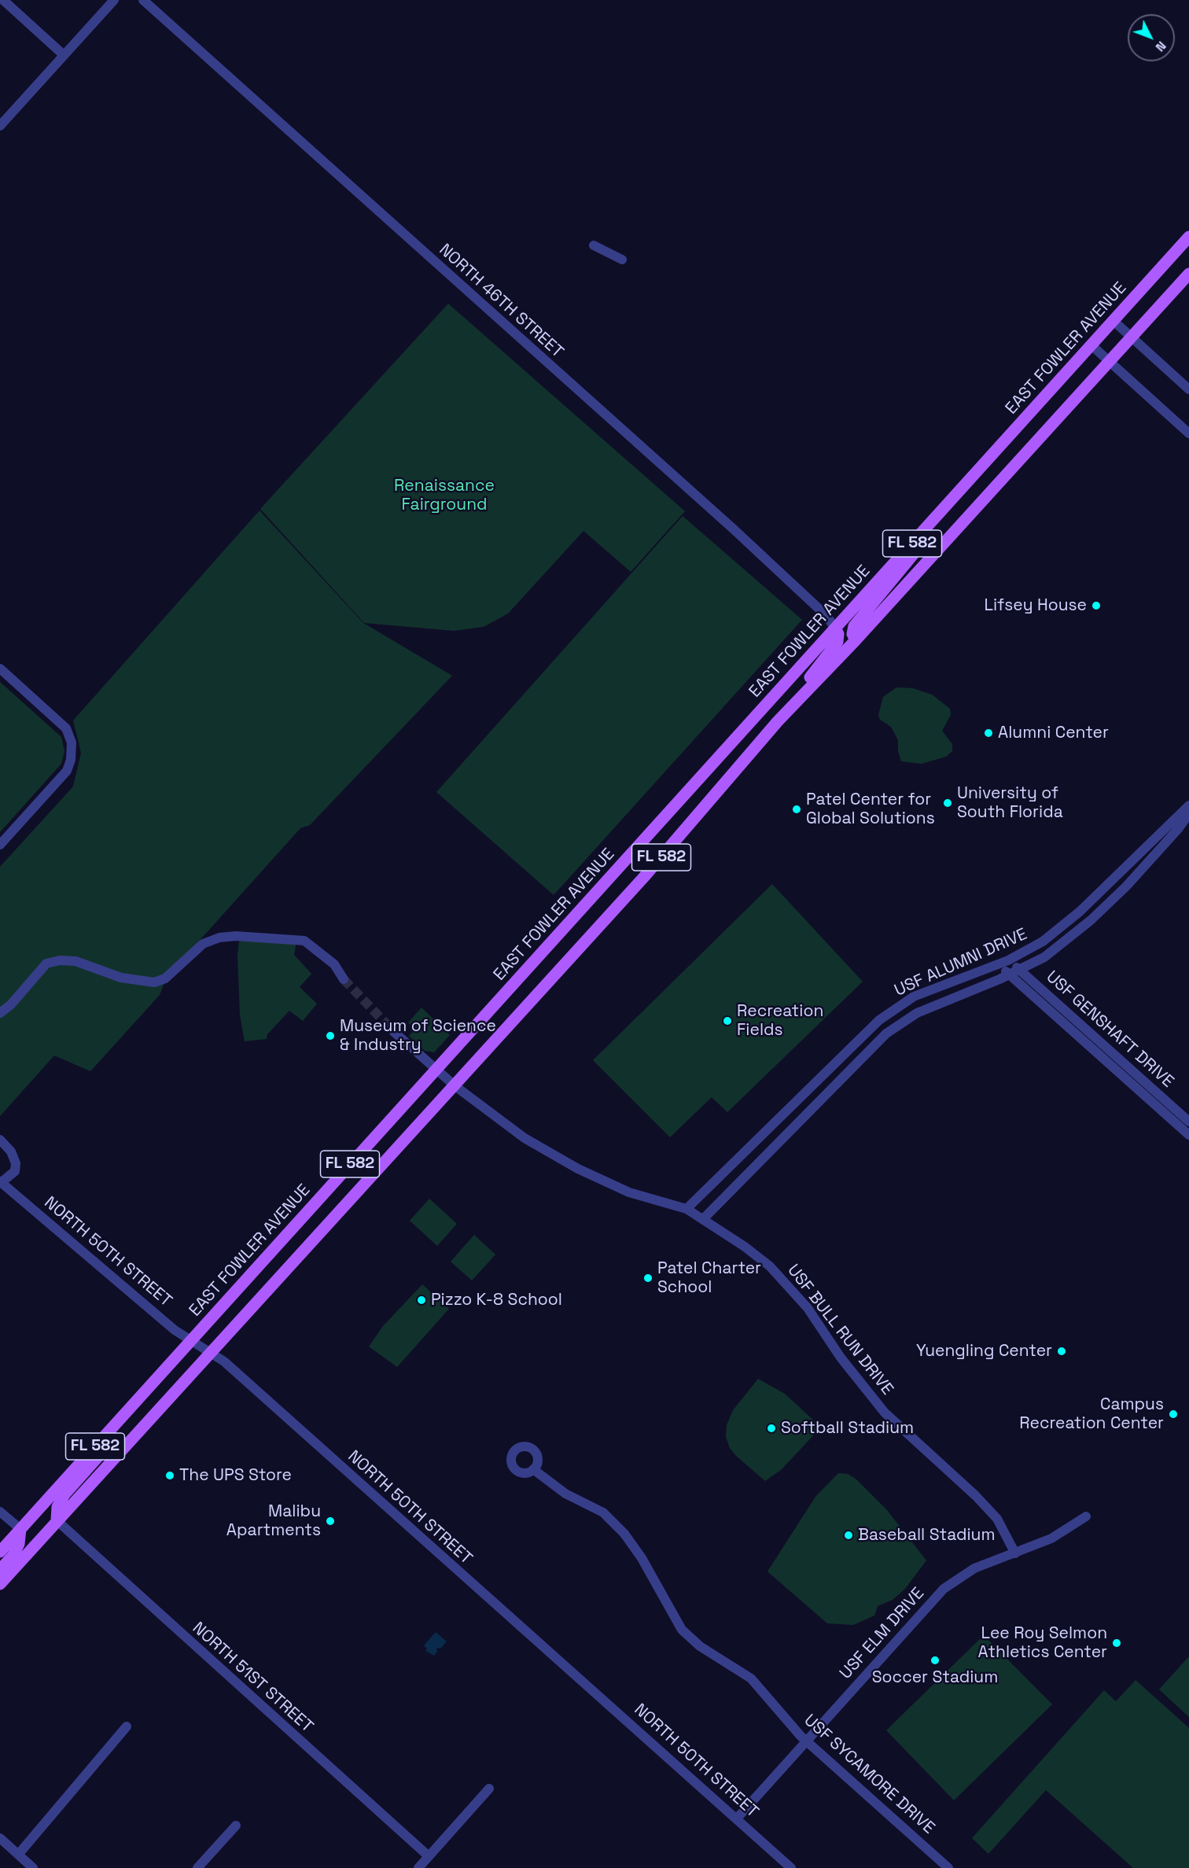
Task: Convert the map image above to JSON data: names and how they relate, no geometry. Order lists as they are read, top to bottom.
{
  "streets": {
    "main road": ["EAST FOWLER AVENUE", "FL 582"],
    "street": [
      "NORTH 46TH STREET",
      "USF ALUMNI DRIVE",
      "USF GENSHAFT DRIVE",
      "NORTH 50TH STREET",
      "USF BULL RUN DRIVE",
      "USF ELM DRIVE",
      "NORTH 51ST STREET",
      "USF SYCAMORE DRIVE"
    ]
  },
  "crossings": [
    ["NORTH 46TH STREET", "EAST FOWLER AVENUE"],
    ["EAST FOWLER AVENUE", "NORTH 50TH STREET"],
    ["EAST FOWLER AVENUE", "USF BULL RUN DRIVE"],
    ["FL 582", "NORTH 50TH STREET"],
    ["FL 582", "USF BULL RUN DRIVE"],
    ["FL 582", "NORTH 51ST STREET"],
    ["USF ALUMNI DRIVE", "USF GENSHAFT DRIVE"],
    ["USF ALUMNI DRIVE", "USF BULL RUN DRIVE"],
    ["NORTH 50TH STREET", "USF ELM DRIVE"],
    ["USF BULL RUN DRIVE", "USF ELM DRIVE"],
    ["USF ELM DRIVE", "USF SYCAMORE DRIVE"]
  ],
  "parks": ["Renaissance Fairground"],
  "places": [
    "Lifsey House",
    "Alumni Center",
    "University of South Florida",
    "Patel Center for Global Solutions",
    "Recreation Fields",
    "Museum of Science & Industry",
    "Patel Charter School",
    "Pizzo K-8 School",
    "Yuengling Center",
    "Campus Recreation Center",
    "Softball Stadium",
    "The UPS Store",
    "Malibu Apartments",
    "Baseball Stadium",
    "Lee Roy Selmon Athletics Center",
    "Soccer Stadium"
  ],
  "north": "bottom right"
}
